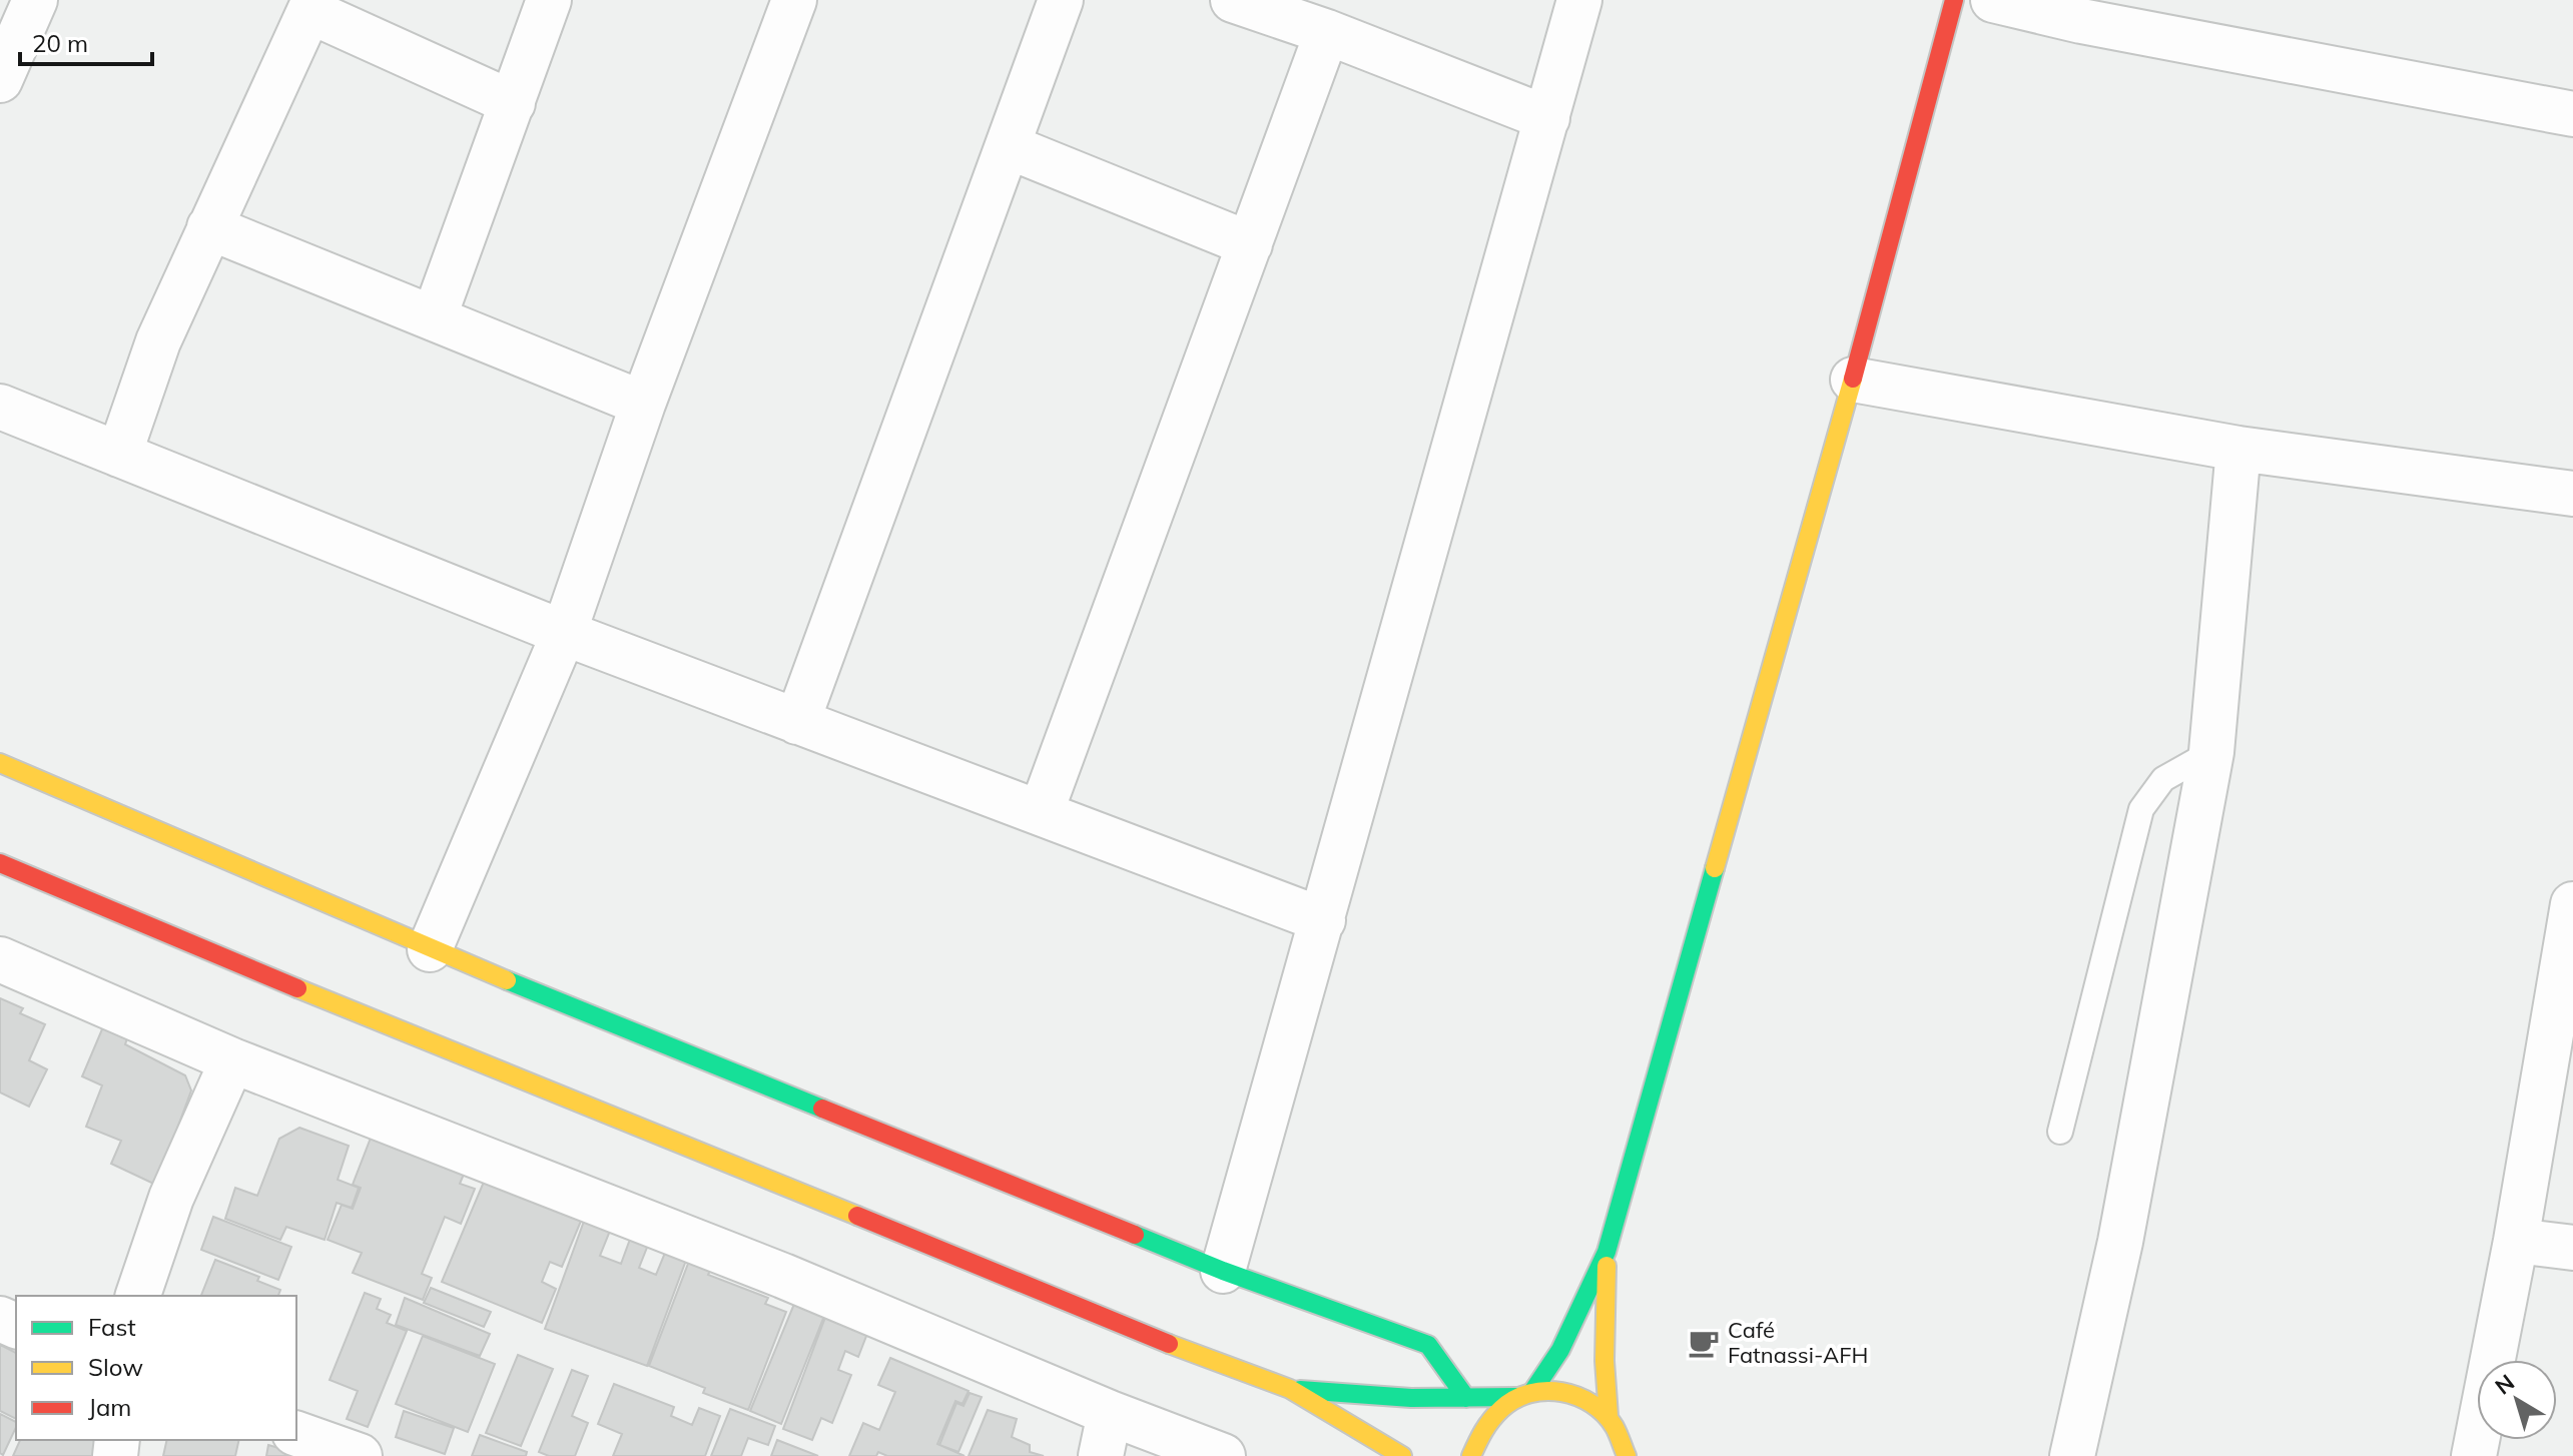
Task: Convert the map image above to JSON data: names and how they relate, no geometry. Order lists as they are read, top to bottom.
{
  "places": {
    "cafe": ["Café Fatnassi-AFH"]
  },
  "legend": ["Fast", "Slow", "Jam"],
  "scale_bar": "20 m",
  "north": "top left"
}
